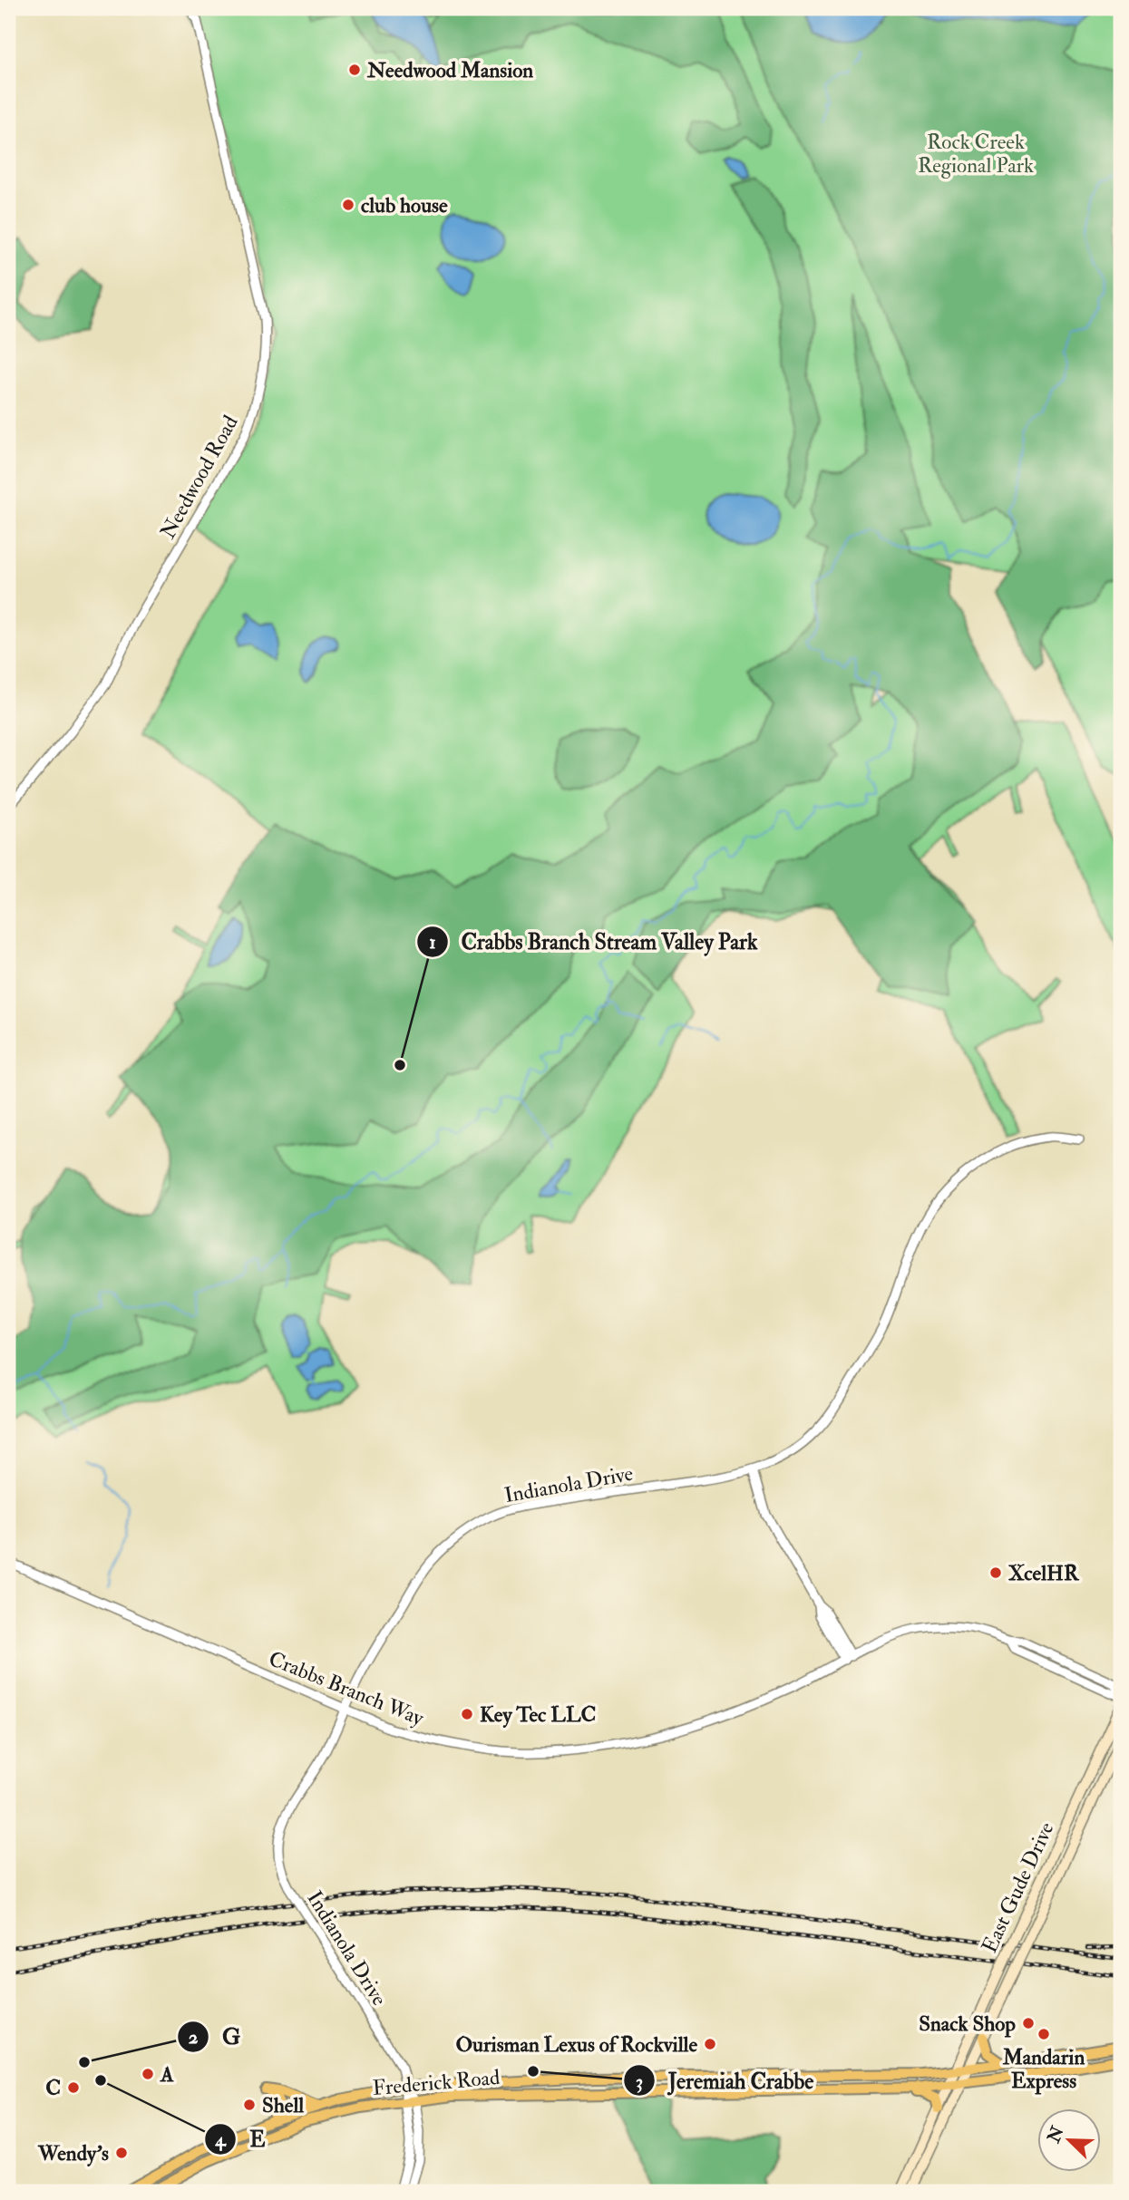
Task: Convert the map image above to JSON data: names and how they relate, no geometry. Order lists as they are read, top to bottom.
{
  "streets": {
    "main road": ["East Gude Drive", "Frederick Road"],
    "street": ["Needwood Road", "Indianola Drive", "Crabbs Branch Way"]
  },
  "crossings": [
    ["Indianola Drive", "Crabbs Branch Way"],
    ["Indianola Drive", "Frederick Road"],
    ["East Gude Drive", "Frederick Road"]
  ],
  "parks": ["Rock Creek Regional Park"],
  "places": [
    "Needwood Mansion",
    "club house",
    "Crabbs Branch Stream Valley Park",
    "XcelHR",
    "Key Tec LLC",
    "Snack Shop",
    "Mandarin Express",
    "Ourisman Lexus of Rockville",
    "G",
    "Jeremiah Crabbe",
    "A",
    "E",
    "C",
    "Shell",
    "Wendy's"
  ],
  "north": "top left"
}
